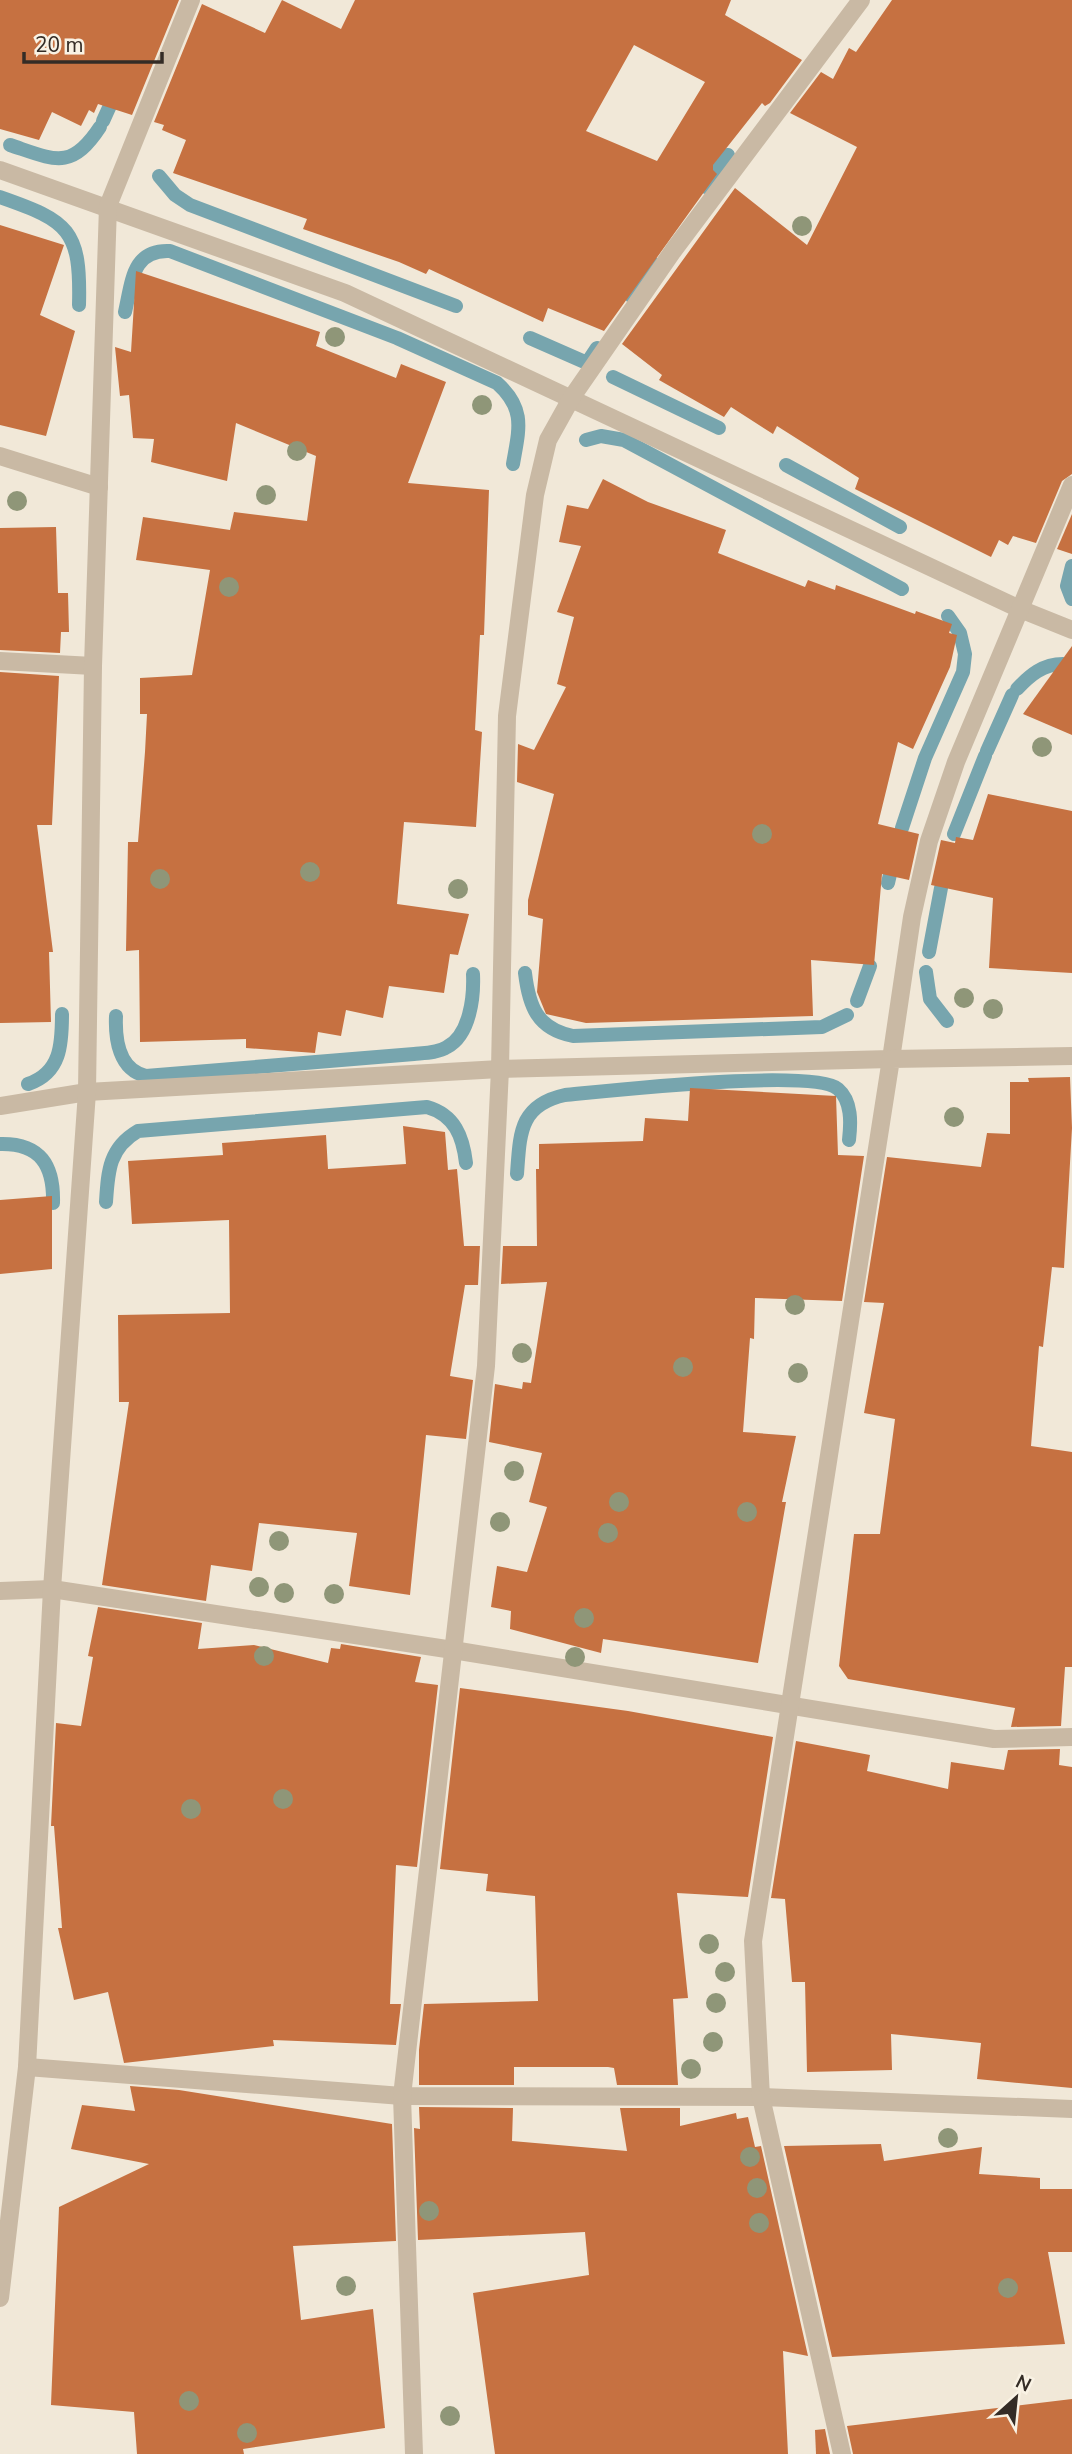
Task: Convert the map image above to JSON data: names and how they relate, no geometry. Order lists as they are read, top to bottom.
{
  "scale_bar": "20 m",
  "north": "top right"
}
